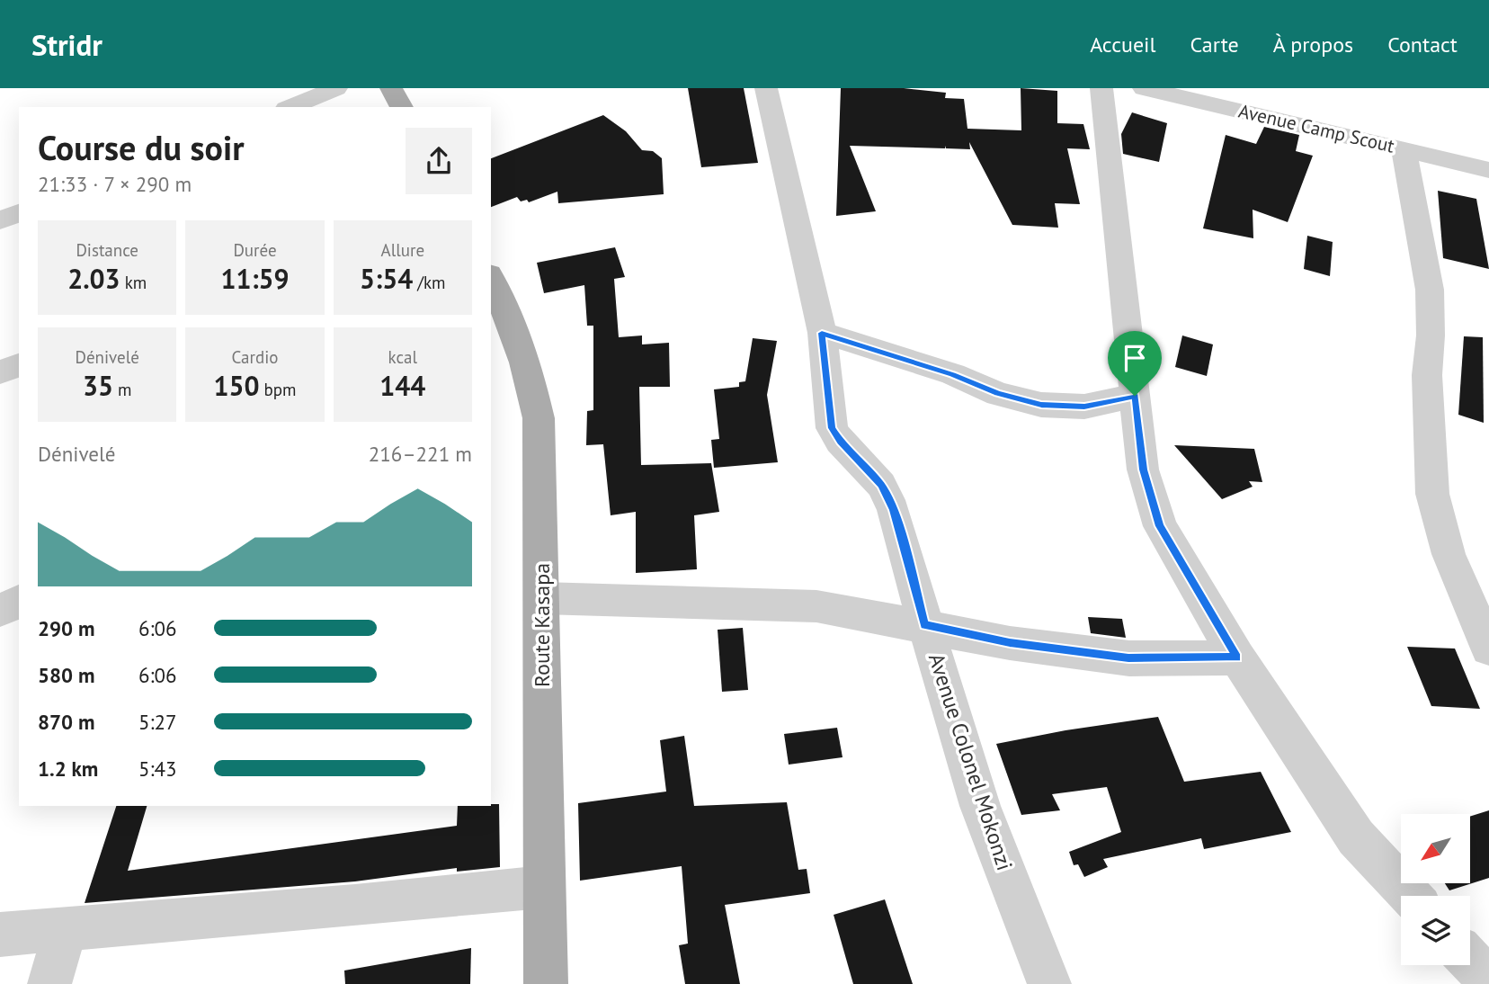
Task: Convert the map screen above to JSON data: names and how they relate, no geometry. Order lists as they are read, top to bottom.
{
  "streets": {
    "main road": ["Route Kasapa"],
    "street": ["Avenue Camp Scout", "Avenue Colonel Mokonzi"]
  },
  "north": "bottom left",
  "page": {
    "header": "Stridr",
    "nav": [
      "Accueil",
      "Carte",
      "À propos",
      "Contact"
    ],
    "heading": ["Course du soir", "21:33 · 7 × 290 m"],
    "stats": [
      ["Distance", "2.03 km"],
      ["Durée", "11:59"],
      ["Allure", "5:54 /km"],
      ["Dénivelé", "35 m"],
      ["Cardio", "150 bpm"],
      ["kcal", "144"]
    ],
    "chart": ["Dénivelé", "216–221 m"],
    "list": [
      {
        "name": "290 m",
        "note": "6:06"
      },
      {
        "name": "580 m",
        "note": "6:06"
      },
      {
        "name": "870 m",
        "note": "5:27"
      },
      {
        "name": "1.2 km",
        "note": "5:43"
      }
    ]
  }
}
